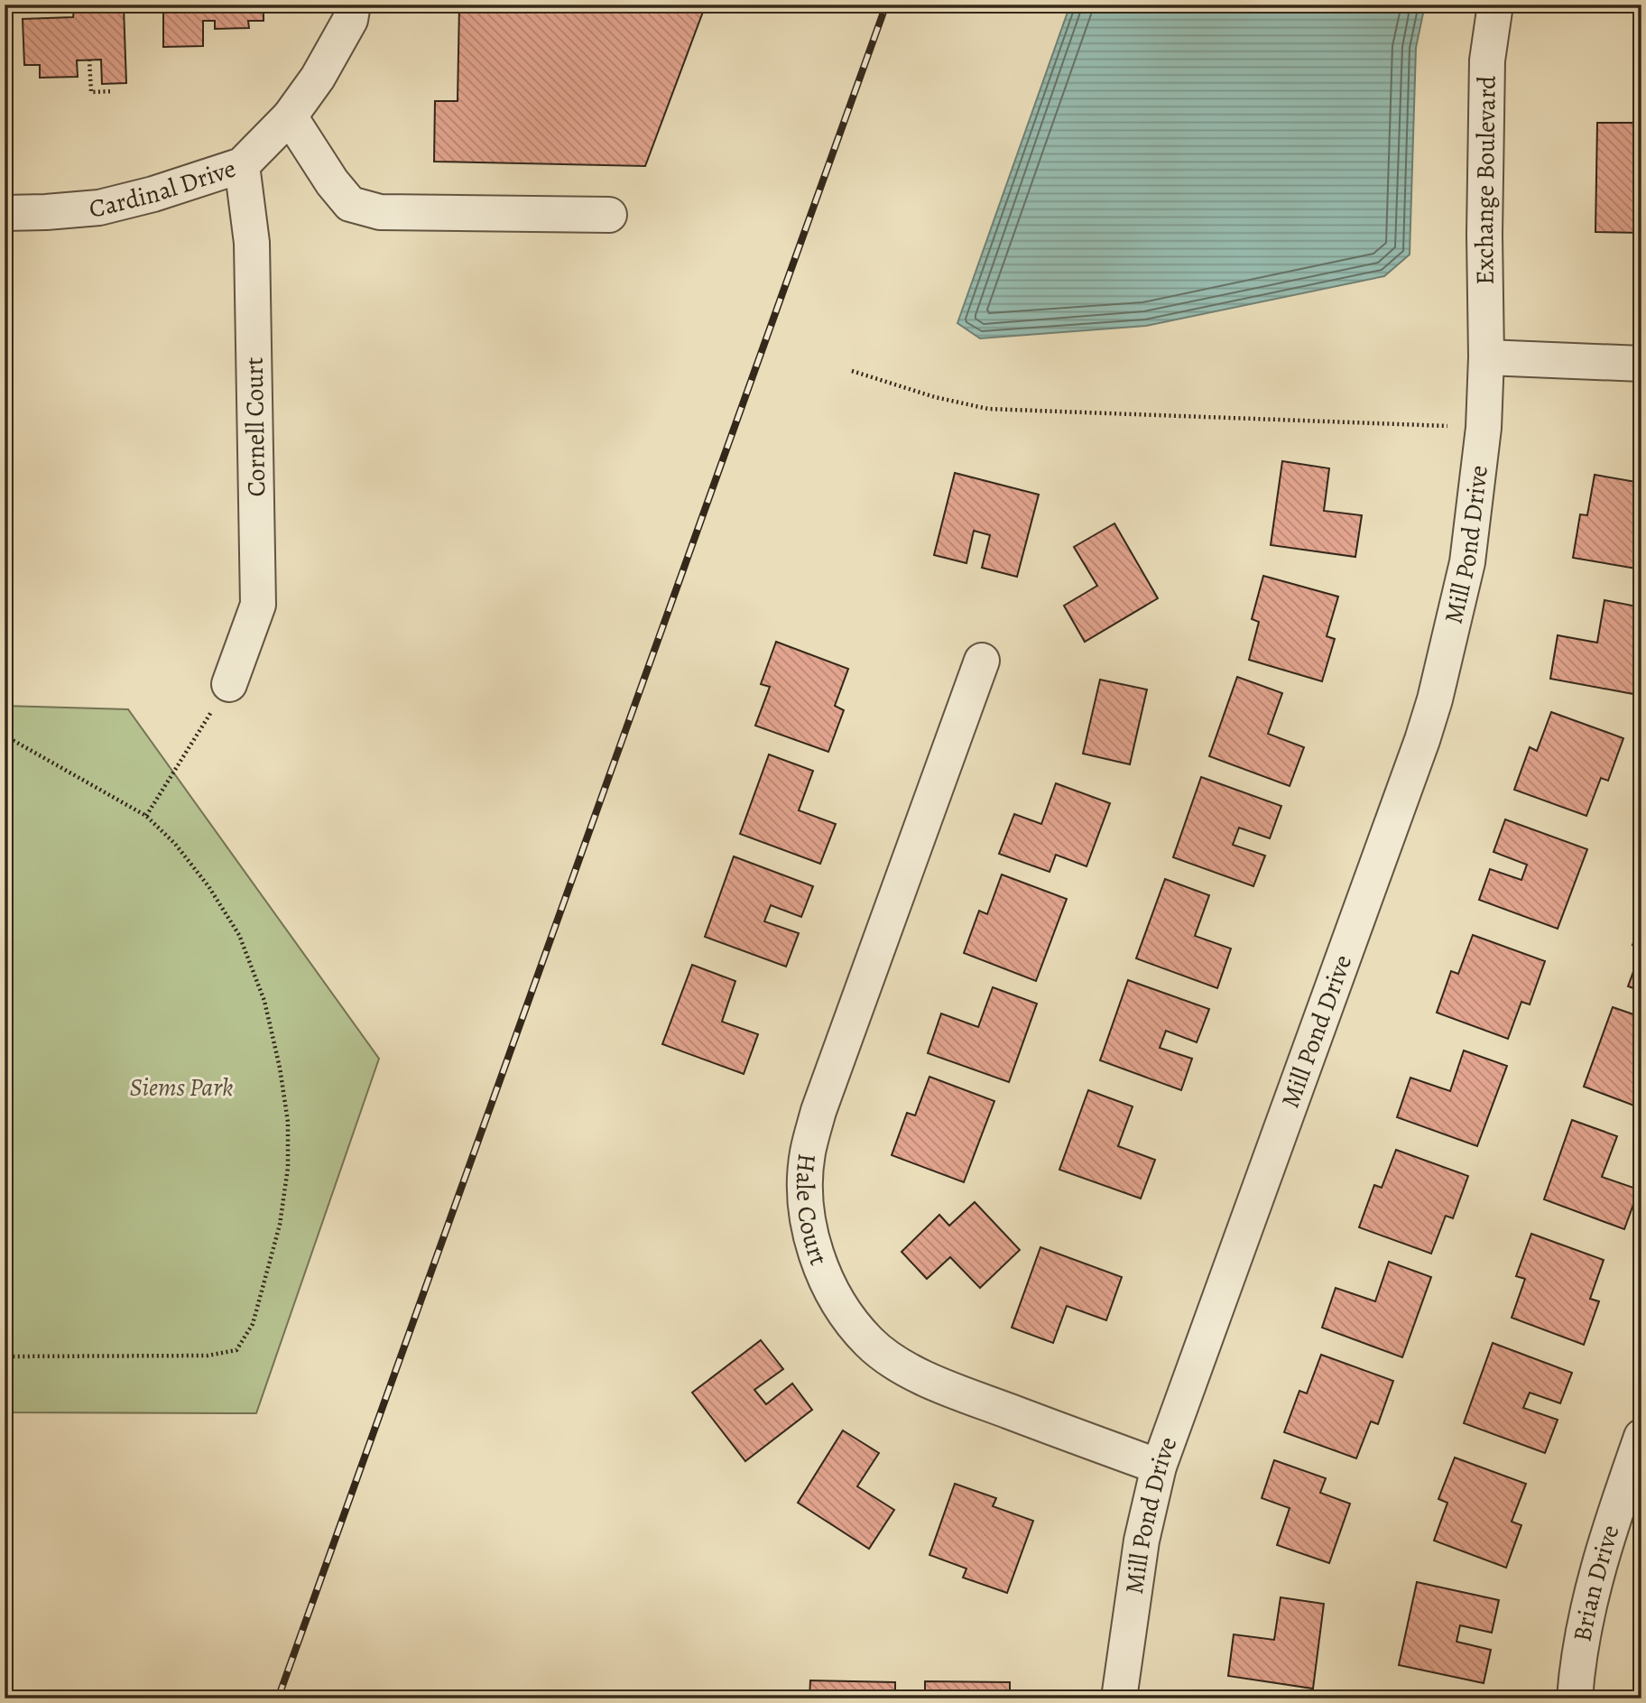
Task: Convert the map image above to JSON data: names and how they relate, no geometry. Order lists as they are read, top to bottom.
{
  "streets": {
    "street": [
      "Exchange Boulevard",
      "Cardinal Drive",
      "Cornell Court",
      "Mill Pond Drive",
      "Hale Court",
      "Brian Drive"
    ]
  },
  "crossings": [
    ["Exchange Boulevard", "Mill Pond Drive"],
    ["Cardinal Drive", "Cornell Court"],
    ["Mill Pond Drive", "Hale Court"]
  ],
  "parks": ["Siems Park"]
}
